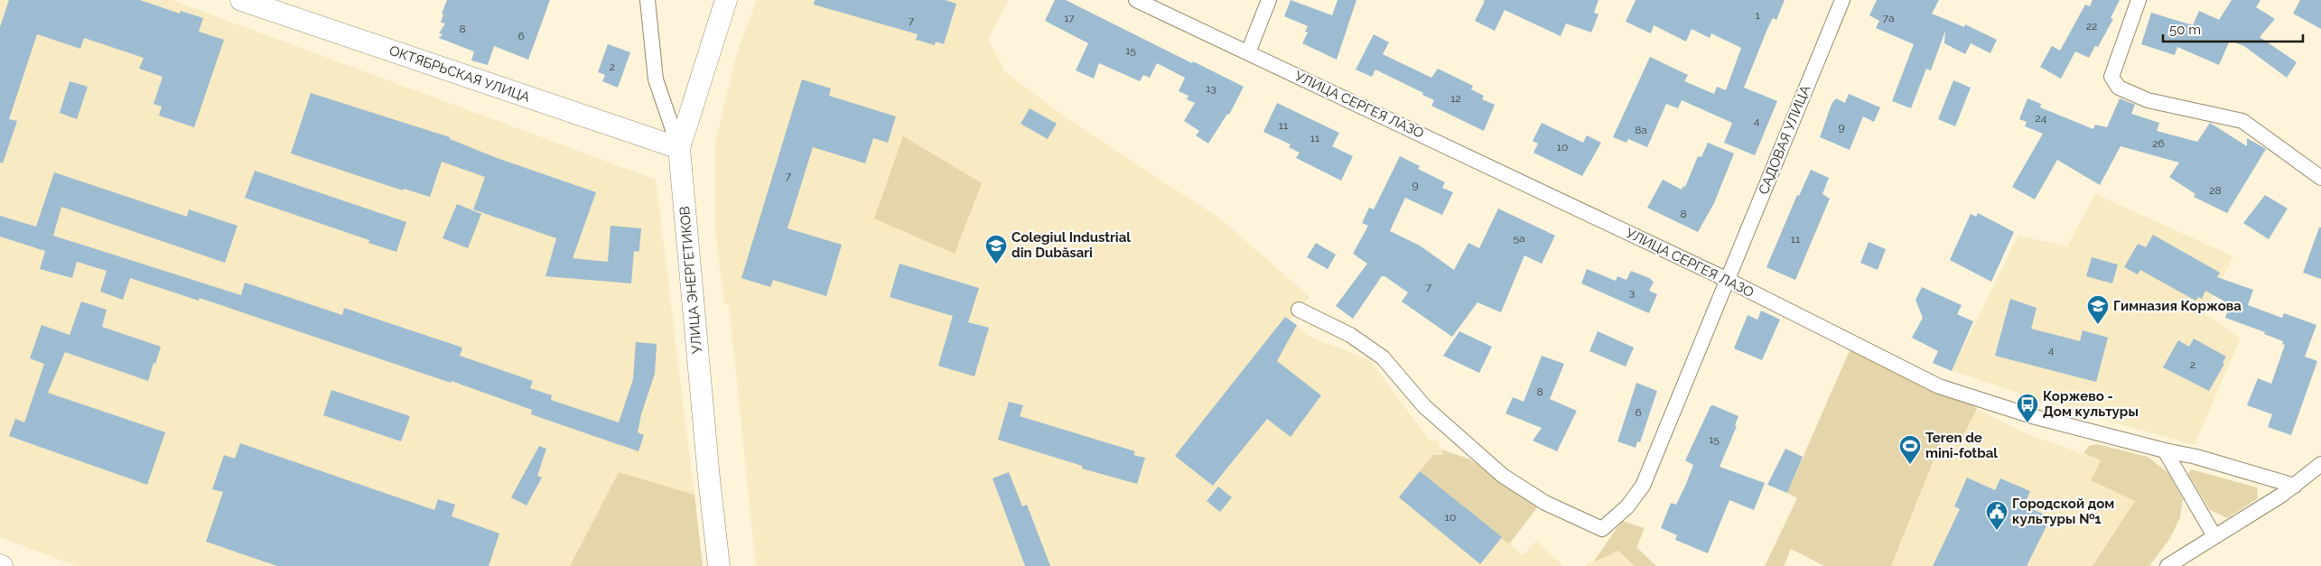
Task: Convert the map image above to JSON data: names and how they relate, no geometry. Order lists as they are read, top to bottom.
{
  "streets": {
    "street": [
      "ОКТЯБРЬСКАЯ УЛИЦА",
      "УЛИЦА СЕРГЕЯ ЛАЗО",
      "САДОВАЯ УЛИЦА",
      "УЛИЦА ЭНЕРГЕТИКОВ"
    ]
  },
  "crossings": [
    ["ОКТЯБРЬСКАЯ УЛИЦА", "УЛИЦА ЭНЕРГЕТИКОВ"],
    ["УЛИЦА СЕРГЕЯ ЛАЗО", "САДОВАЯ УЛИЦА"]
  ],
  "places": {
    "school or university": ["Colegiul Industrial din Dubăsari", "Гимназия Коржова"],
    "bus stop": ["Коржево - Дом культуры"],
    "sports": ["Teren de mini-fotbal"],
    "public building": ["Городской дом культуры №1"]
  },
  "house_numbers": [
    "1",
    "17",
    "7а",
    "7",
    "22",
    "8",
    "6",
    "15",
    "2",
    "13",
    "12",
    "24",
    "4",
    "11",
    "9",
    "8а",
    "11",
    "26",
    "10",
    "7",
    "9",
    "28",
    "8",
    "5а",
    "11",
    "7",
    "3",
    "4",
    "2",
    "8",
    "6",
    "15",
    "10"
  ],
  "scale_bar": "50 m"
}
